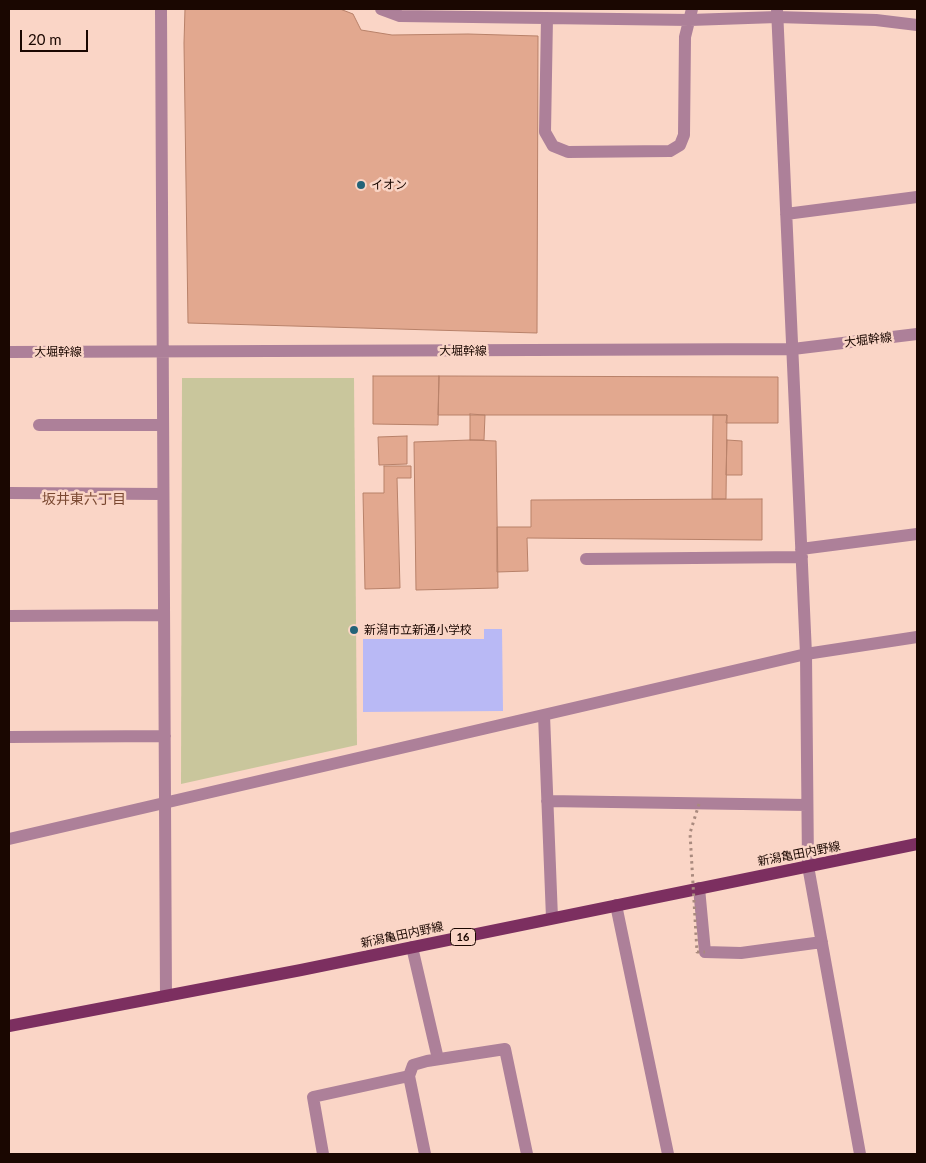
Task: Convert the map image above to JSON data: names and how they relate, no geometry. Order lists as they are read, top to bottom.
{
  "streets": {
    "main road": ["新潟亀田内野線", "16"],
    "street": ["大堀幹線"]
  },
  "districts": ["坂井東六丁目"],
  "places": ["イオン", "新潟市立新通小学校"],
  "scale_bar": "20 m"
}
